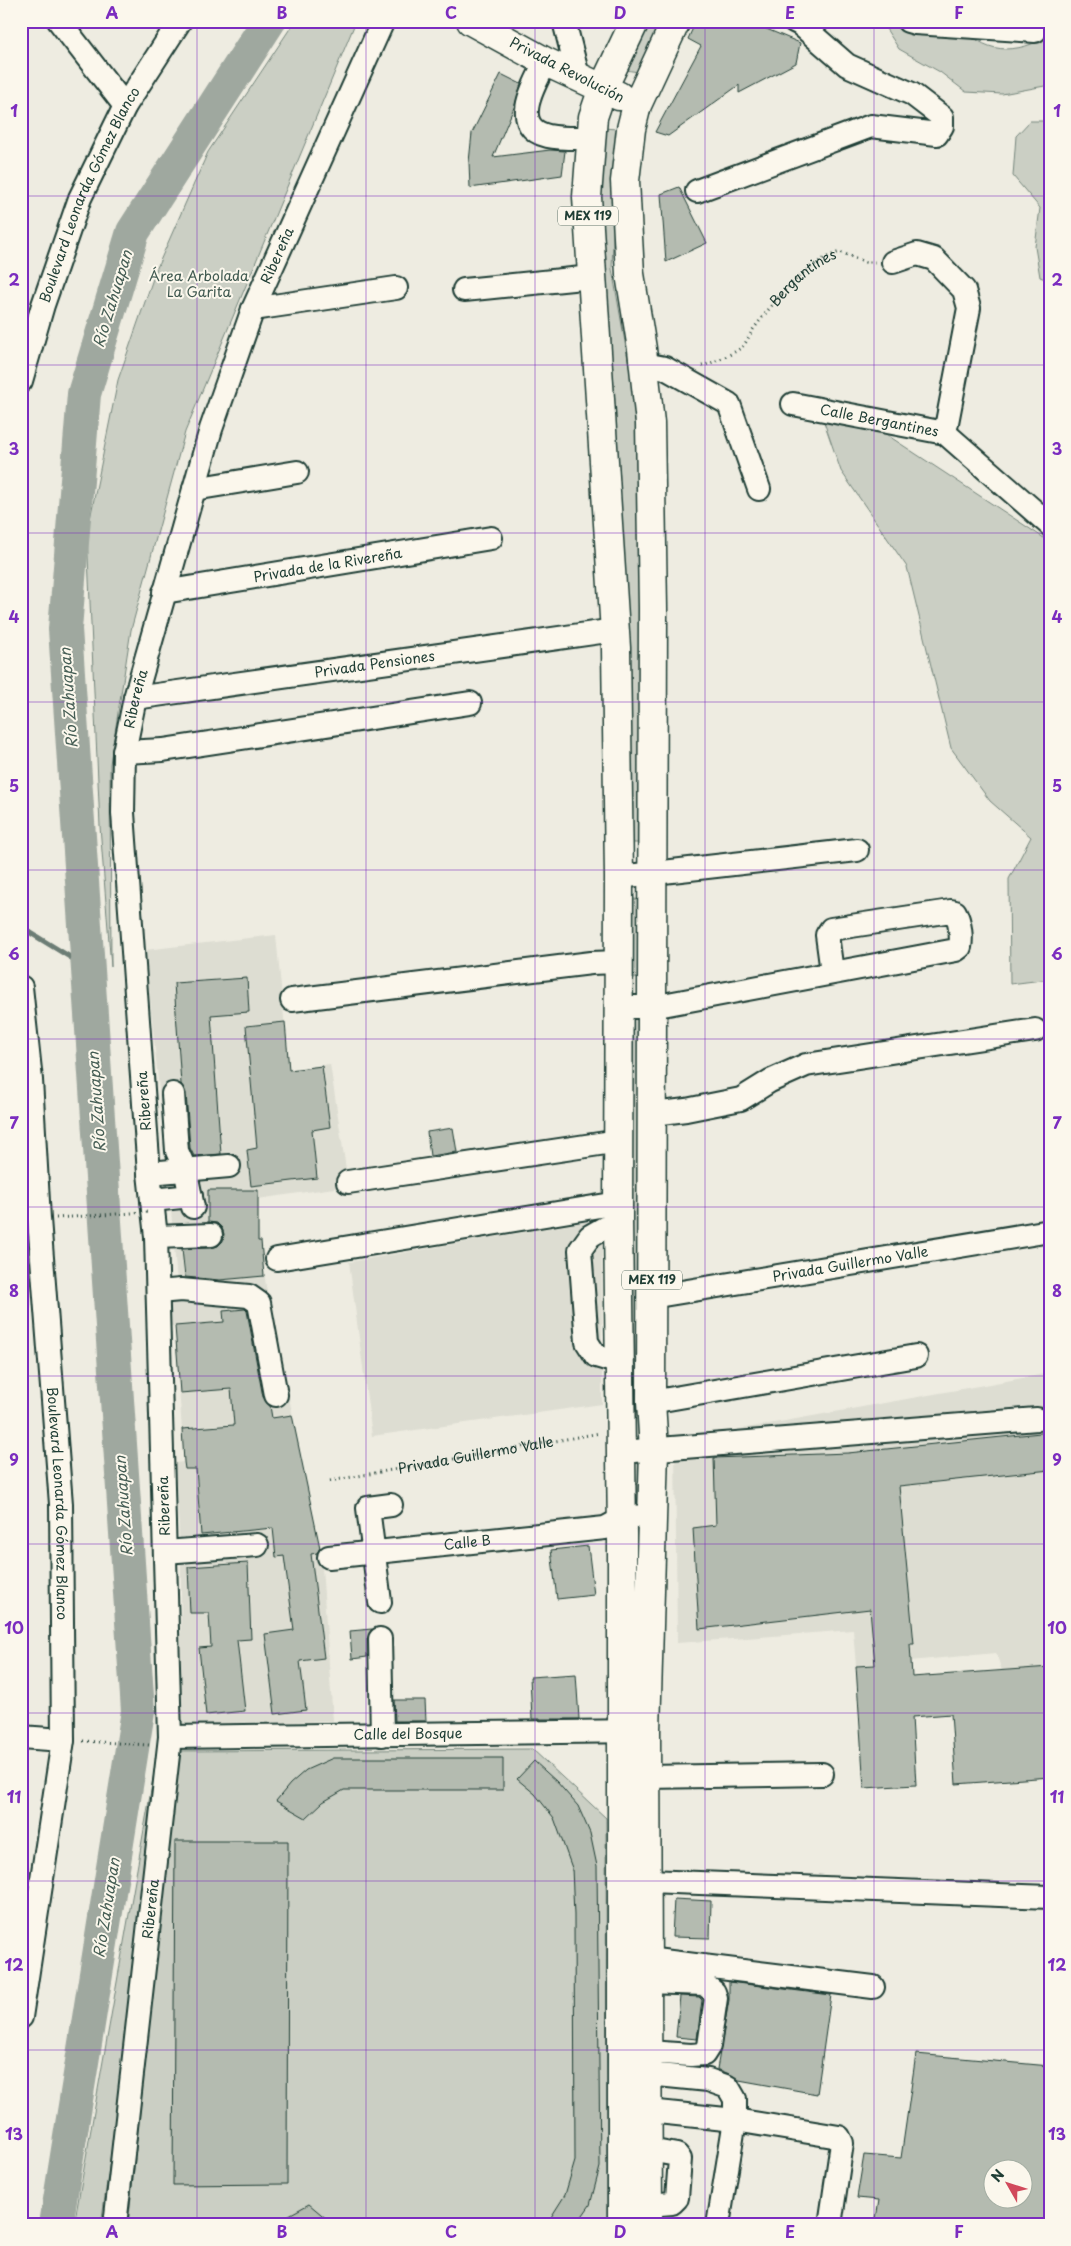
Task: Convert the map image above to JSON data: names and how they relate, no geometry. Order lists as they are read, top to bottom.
{
  "streets": {
    "main road": ["Privada Revolución", "MEX 119"],
    "street": [
      "Boulevard Leonarda Gómez Blanco",
      "Ribereña",
      "Calle Bergantines",
      "Privada de la Rivereña",
      "Privada Pensiones",
      "Privada Guillermo Valle",
      "Calle B",
      "Calle del Bosque"
    ],
    "path": ["Bergantines"]
  },
  "crossings": [
    ["Privada Revolución", "MEX 119"],
    ["MEX 119", "Privada Pensiones"],
    ["MEX 119", "Privada Guillermo Valle"],
    ["MEX 119", "Calle B"],
    ["MEX 119", "Calle del Bosque"],
    ["Ribereña", "Privada de la Rivereña"],
    ["Ribereña", "Privada Pensiones"],
    ["Ribereña", "Calle del Bosque"]
  ],
  "water": ["Río Zahuapan"],
  "parks": ["Área Arbolada La Garita"],
  "north": "top left",
  "grid": {
    "columns": [
      "A",
      "B",
      "C",
      "D",
      "E",
      "F"
    ],
    "rows": [
      "1",
      "2",
      "3",
      "4",
      "5",
      "6",
      "7",
      "8",
      "9",
      "10",
      "11",
      "12",
      "13"
    ]
  }
}
